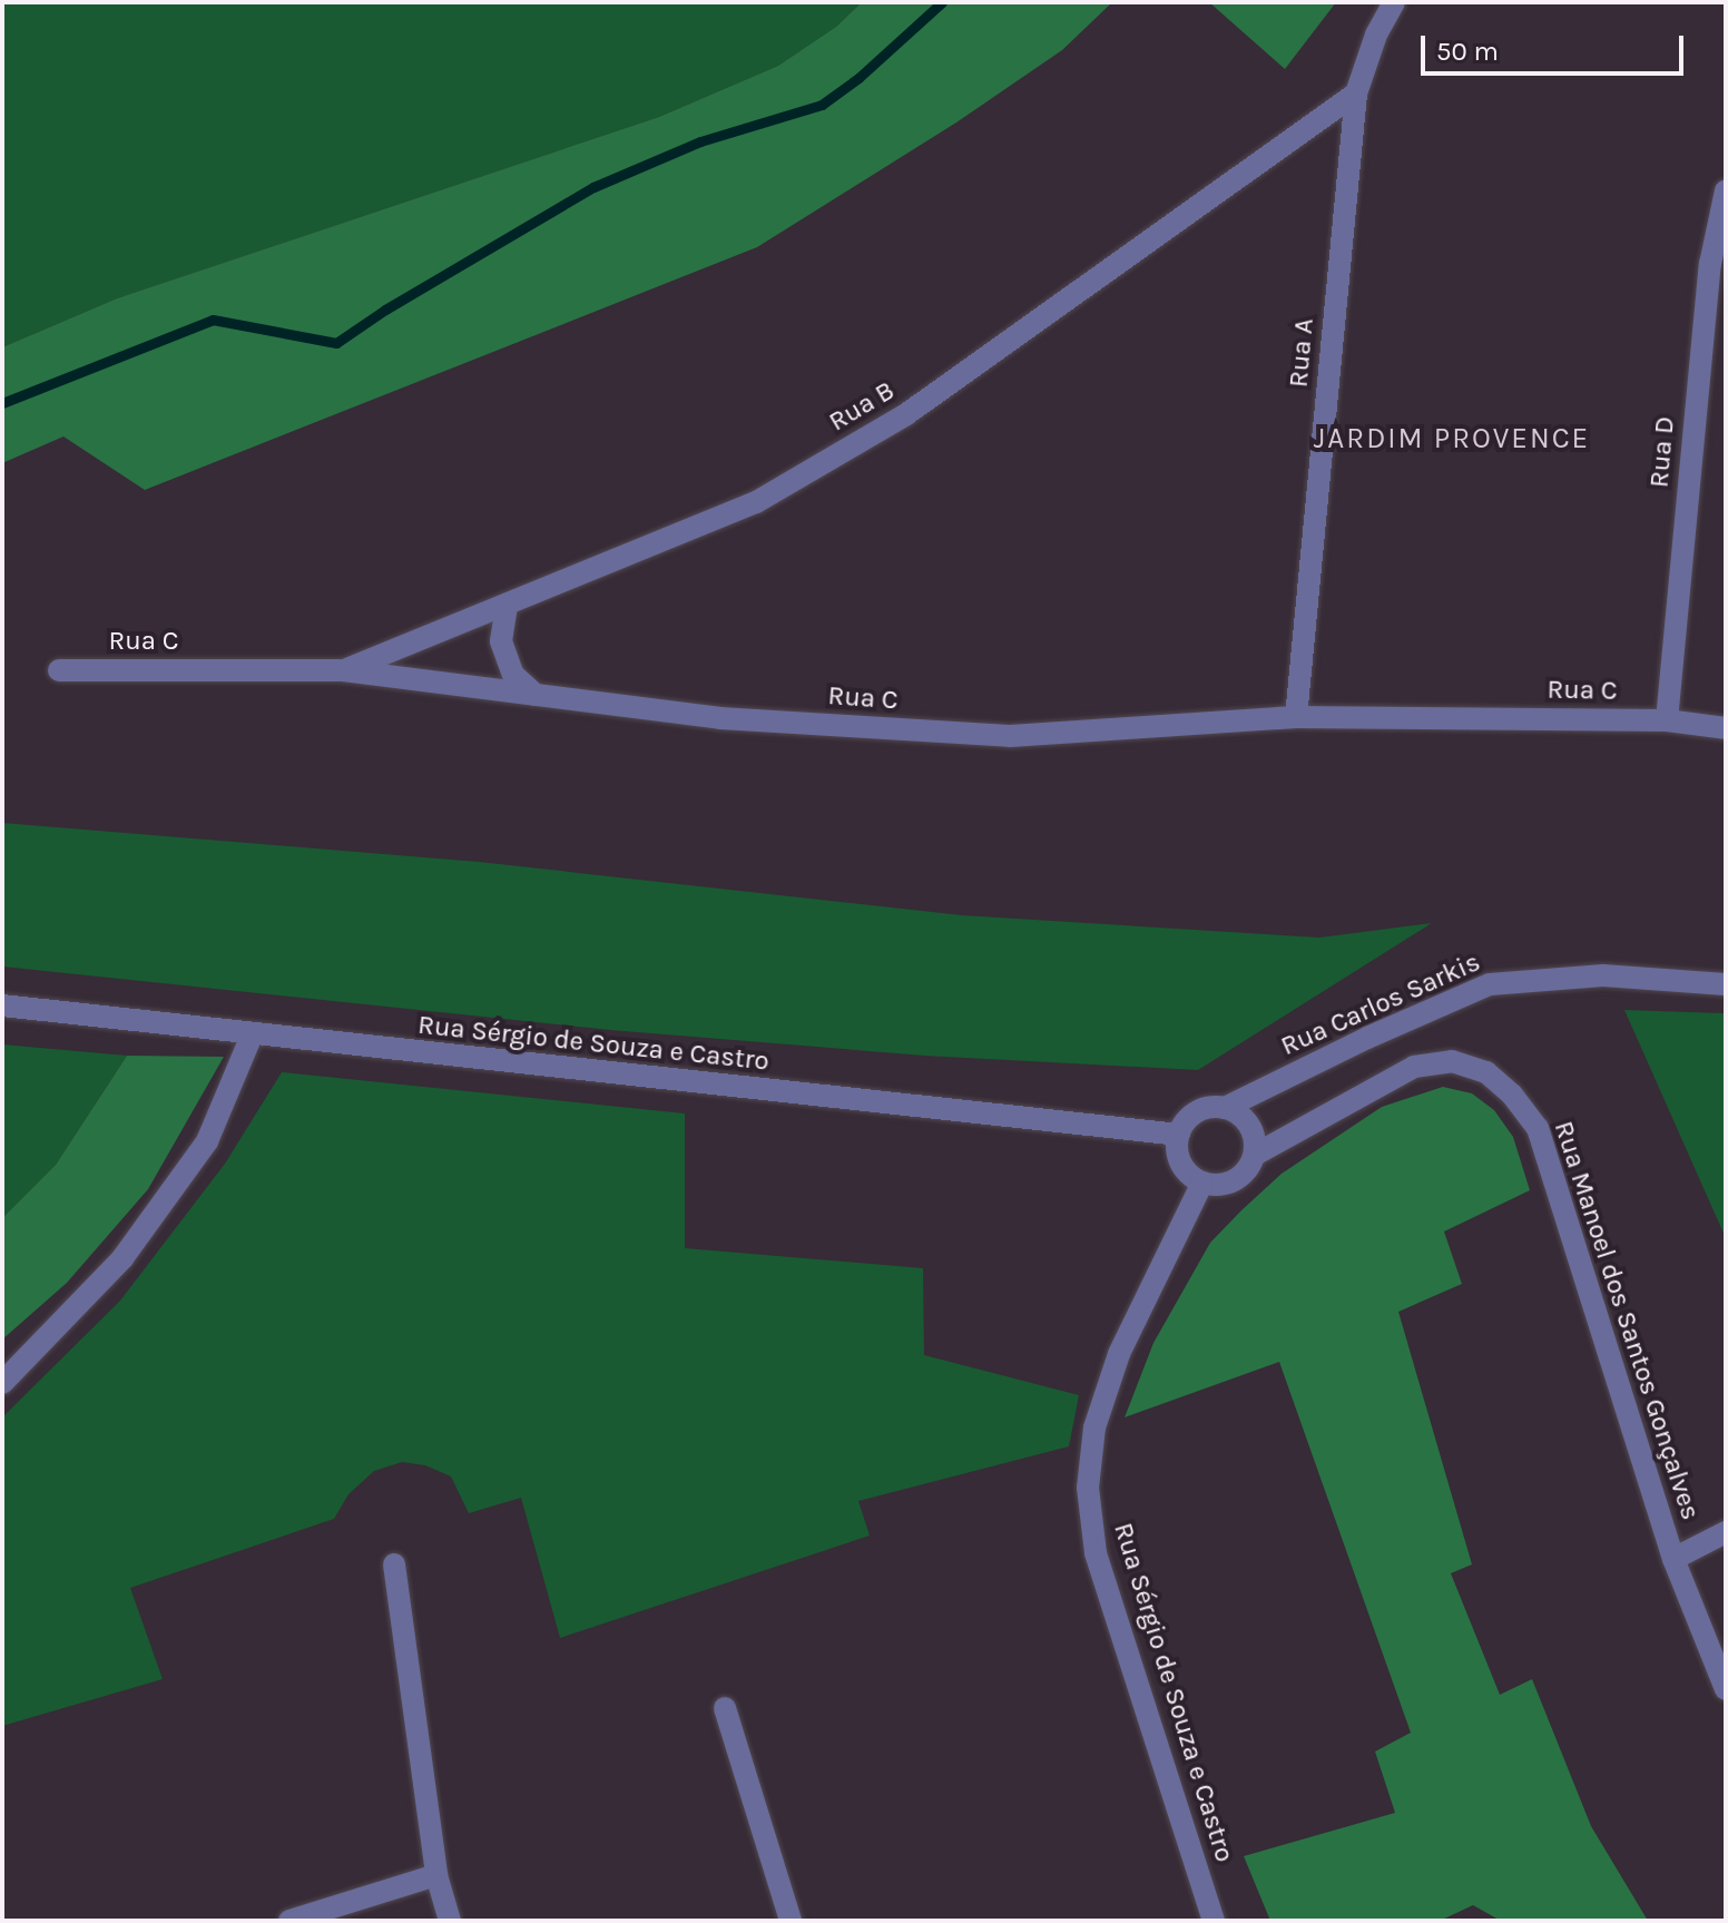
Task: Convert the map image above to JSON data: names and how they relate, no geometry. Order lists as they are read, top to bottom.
{
  "streets": {
    "street": [
      "Rua A",
      "Rua B",
      "Rua D",
      "Rua C",
      "Rua Carlos Sarkis",
      "Rua Sérgio de Souza e Castro",
      "Rua Manoel dos Santos Gonçalves"
    ]
  },
  "crossings": [
    ["Rua A", "Rua B"],
    ["Rua A", "Rua C"],
    ["Rua B", "Rua C"],
    ["Rua D", "Rua C"],
    ["Rua Carlos Sarkis", "Rua Sérgio de Souza e Castro"],
    ["Rua Carlos Sarkis", "Rua Manoel dos Santos Gonçalves"],
    ["Rua Sérgio de Souza e Castro", "Rua Manoel dos Santos Gonçalves"]
  ],
  "districts": ["JARDIM PROVENCE"],
  "scale_bar": "50 m"
}
